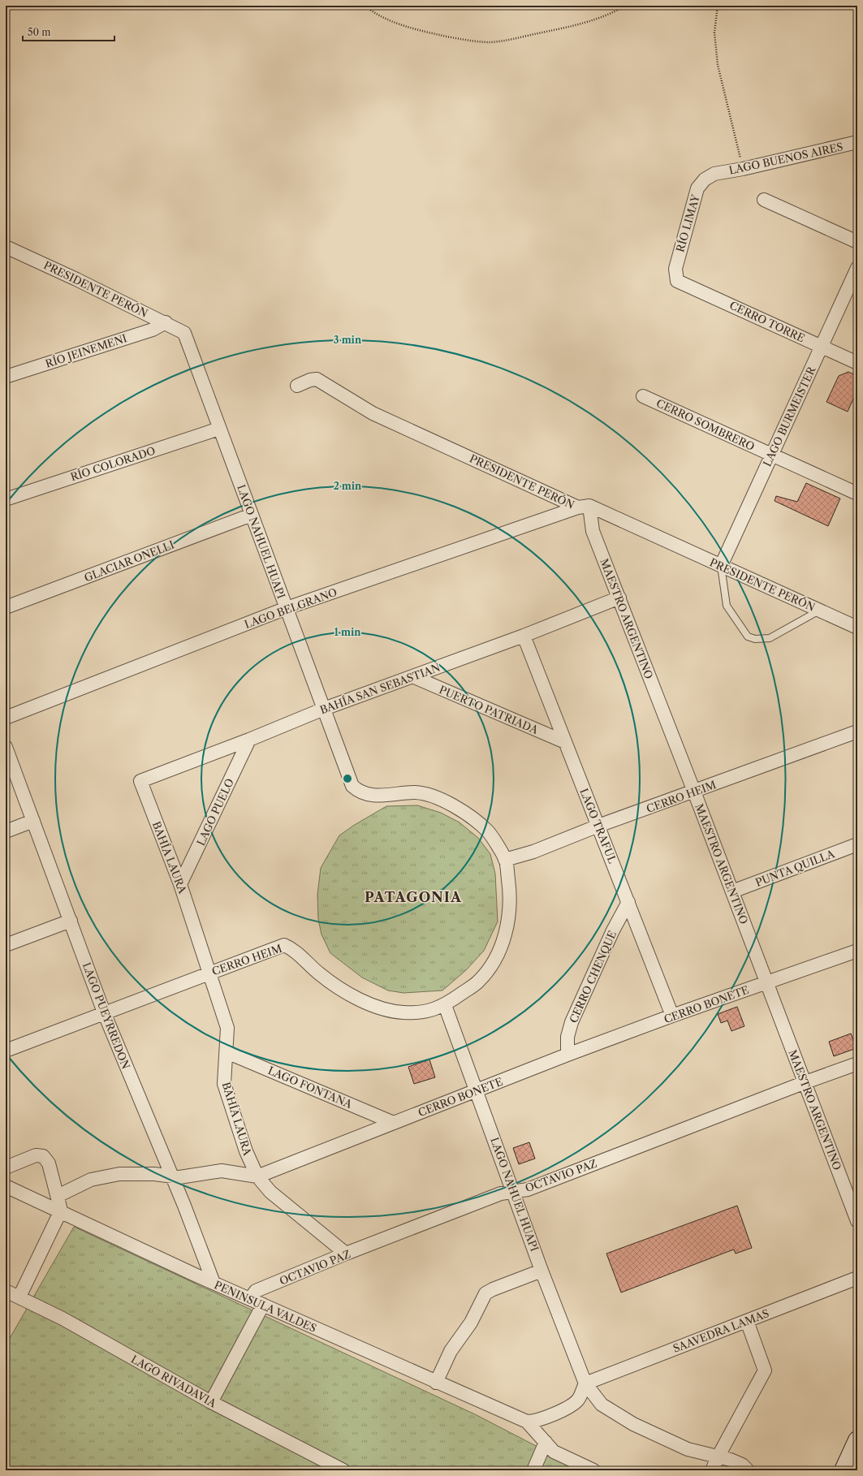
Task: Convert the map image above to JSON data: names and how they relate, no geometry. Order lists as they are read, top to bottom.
{
  "streets": {
    "street": [
      "LAGO BUENOS AIRES",
      "RÍO LIMAY",
      "PRESIDENTE PERÓN",
      "CERRO TORRE",
      "RÍO JEINEMENI",
      "LAGO BURMEISTER",
      "CERRO SOMBRERO",
      "RÍO COLORADO",
      "LAGO NAHUEL HUAPI",
      "GLACIAR ONELLI",
      "LAGO BELGRANO",
      "MAESTRO ARGENTINO",
      "BAHÍA SAN SEBASTIAN",
      "PUERTO PATRIADA",
      "CERRO HEIM",
      "LAGO PUELO",
      "LAGO TRAFUL",
      "BAHÍA LAURA",
      "PUNTA QUILLA",
      "CERRO CHENQUE",
      "CERRO BONETE",
      "LAGO PUEYRREDON",
      "LAGO FONTANA",
      "OCTAVIO PAZ",
      "PENINSULA VALDES",
      "SAAVEDRA LAMAS",
      "LAGO RIVADAVIA"
    ]
  },
  "crossings": [
    ["LAGO BUENOS AIRES", "RÍO LIMAY"],
    ["RÍO LIMAY", "CERRO TORRE"],
    ["PRESIDENTE PERÓN", "RÍO JEINEMENI"],
    ["PRESIDENTE PERÓN", "LAGO BURMEISTER"],
    ["PRESIDENTE PERÓN", "LAGO NAHUEL HUAPI"],
    ["PRESIDENTE PERÓN", "LAGO BELGRANO"],
    ["PRESIDENTE PERÓN", "MAESTRO ARGENTINO"],
    ["CERRO TORRE", "LAGO BURMEISTER"],
    ["LAGO BURMEISTER", "CERRO SOMBRERO"],
    ["RÍO COLORADO", "LAGO NAHUEL HUAPI"],
    ["LAGO NAHUEL HUAPI", "GLACIAR ONELLI"],
    ["LAGO NAHUEL HUAPI", "LAGO BELGRANO"],
    ["LAGO NAHUEL HUAPI", "BAHÍA SAN SEBASTIAN"],
    ["LAGO NAHUEL HUAPI", "CERRO HEIM"],
    ["LAGO NAHUEL HUAPI", "CERRO BONETE"],
    ["LAGO NAHUEL HUAPI", "OCTAVIO PAZ"],
    ["LAGO NAHUEL HUAPI", "SAAVEDRA LAMAS"],
    ["LAGO BELGRANO", "MAESTRO ARGENTINO"],
    ["MAESTRO ARGENTINO", "BAHÍA SAN SEBASTIAN"],
    ["MAESTRO ARGENTINO", "CERRO HEIM"],
    ["MAESTRO ARGENTINO", "PUNTA QUILLA"],
    ["MAESTRO ARGENTINO", "CERRO BONETE"],
    ["MAESTRO ARGENTINO", "OCTAVIO PAZ"],
    ["BAHÍA SAN SEBASTIAN", "PUERTO PATRIADA"],
    ["BAHÍA SAN SEBASTIAN", "LAGO PUELO"],
    ["BAHÍA SAN SEBASTIAN", "LAGO TRAFUL"],
    ["BAHÍA SAN SEBASTIAN", "BAHÍA LAURA"],
    ["PUERTO PATRIADA", "LAGO TRAFUL"],
    ["CERRO HEIM", "LAGO TRAFUL"],
    ["CERRO HEIM", "BAHÍA LAURA"],
    ["CERRO HEIM", "LAGO PUEYRREDON"],
    ["LAGO PUELO", "BAHÍA LAURA"],
    ["LAGO TRAFUL", "CERRO CHENQUE"],
    ["LAGO TRAFUL", "CERRO BONETE"],
    ["BAHÍA LAURA", "CERRO BONETE"],
    ["BAHÍA LAURA", "LAGO FONTANA"],
    ["BAHÍA LAURA", "OCTAVIO PAZ"],
    ["CERRO CHENQUE", "CERRO BONETE"],
    ["CERRO BONETE", "LAGO FONTANA"],
    ["LAGO PUEYRREDON", "PENINSULA VALDES"],
    ["OCTAVIO PAZ", "PENINSULA VALDES"]
  ],
  "districts": ["PATAGONIA"],
  "scale_bar": "50 m",
  "rings": ["3 min", "2 min", "1 min"]
}
